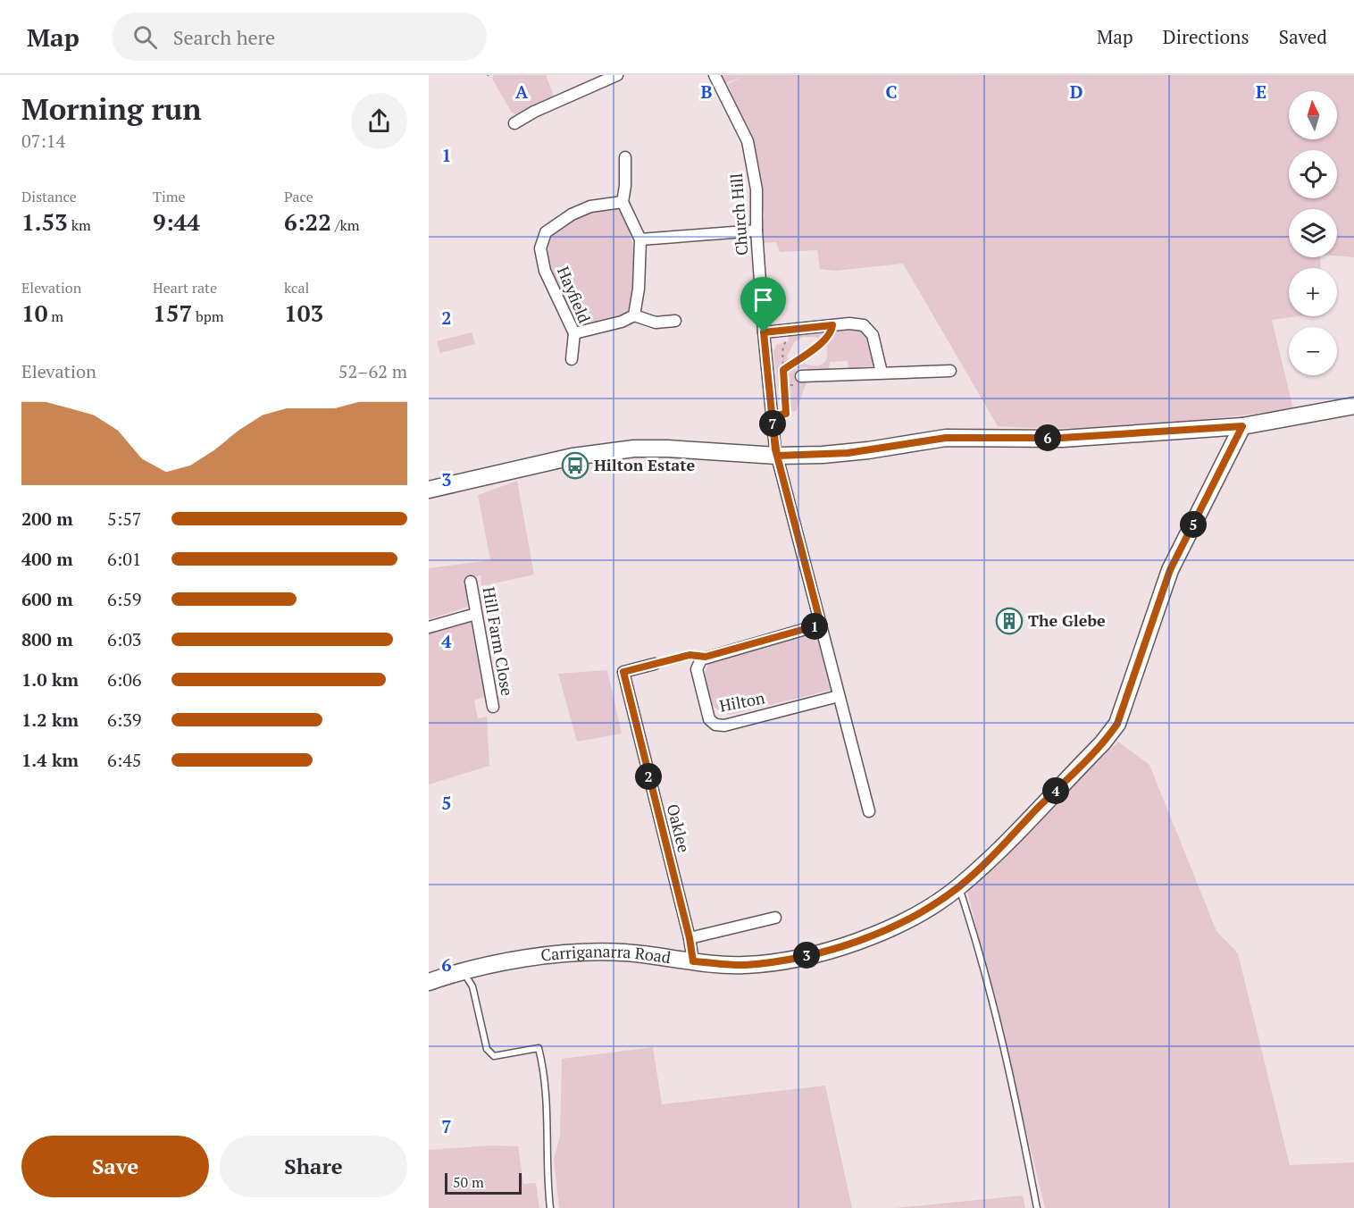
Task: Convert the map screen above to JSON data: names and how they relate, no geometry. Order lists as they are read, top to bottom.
{
  "streets": {
    "street": [
      "Church Hill",
      "Hayfield",
      "Hill Farm Close",
      "Hilton",
      "Oaklee",
      "Carriganarra Road"
    ]
  },
  "crossings": [
    ["Oaklee", "Carriganarra Road"]
  ],
  "places": {
    "bus stop": ["Hilton Estate"],
    "building": ["The Glebe"]
  },
  "scale_bar": "50 m",
  "north": "top",
  "page": {
    "header": "Map",
    "search": "Search here",
    "nav": ["Map", "Directions", "Saved"],
    "heading": ["Morning run", "07:14"],
    "map_buttons": ["+", "−"],
    "stats": [
      ["Distance", "1.53 km"],
      ["Time", "9:44"],
      ["Pace", "6:22 /km"],
      ["Elevation", "10 m"],
      ["Heart rate", "157 bpm"],
      ["kcal", "103"]
    ],
    "chart": ["Elevation", "52–62 m"],
    "pins": [
      "7",
      "6",
      "5",
      "1",
      "2",
      "4",
      "3"
    ],
    "list": [
      {
        "name": "200 m",
        "note": "5:57"
      },
      {
        "name": "400 m",
        "note": "6:01"
      },
      {
        "name": "600 m",
        "note": "6:59"
      },
      {
        "name": "800 m",
        "note": "6:03"
      },
      {
        "name": "1.0 km",
        "note": "6:06"
      },
      {
        "name": "1.2 km",
        "note": "6:39"
      },
      {
        "name": "1.4 km",
        "note": "6:45"
      }
    ],
    "buttons": ["Save", "Share"],
    "scale": "50 m"
  },
  "grid": {
    "columns": [
      "A",
      "B",
      "C",
      "D",
      "E"
    ],
    "rows": [
      "1",
      "2",
      "3",
      "4",
      "5",
      "6",
      "7"
    ]
  }
}
